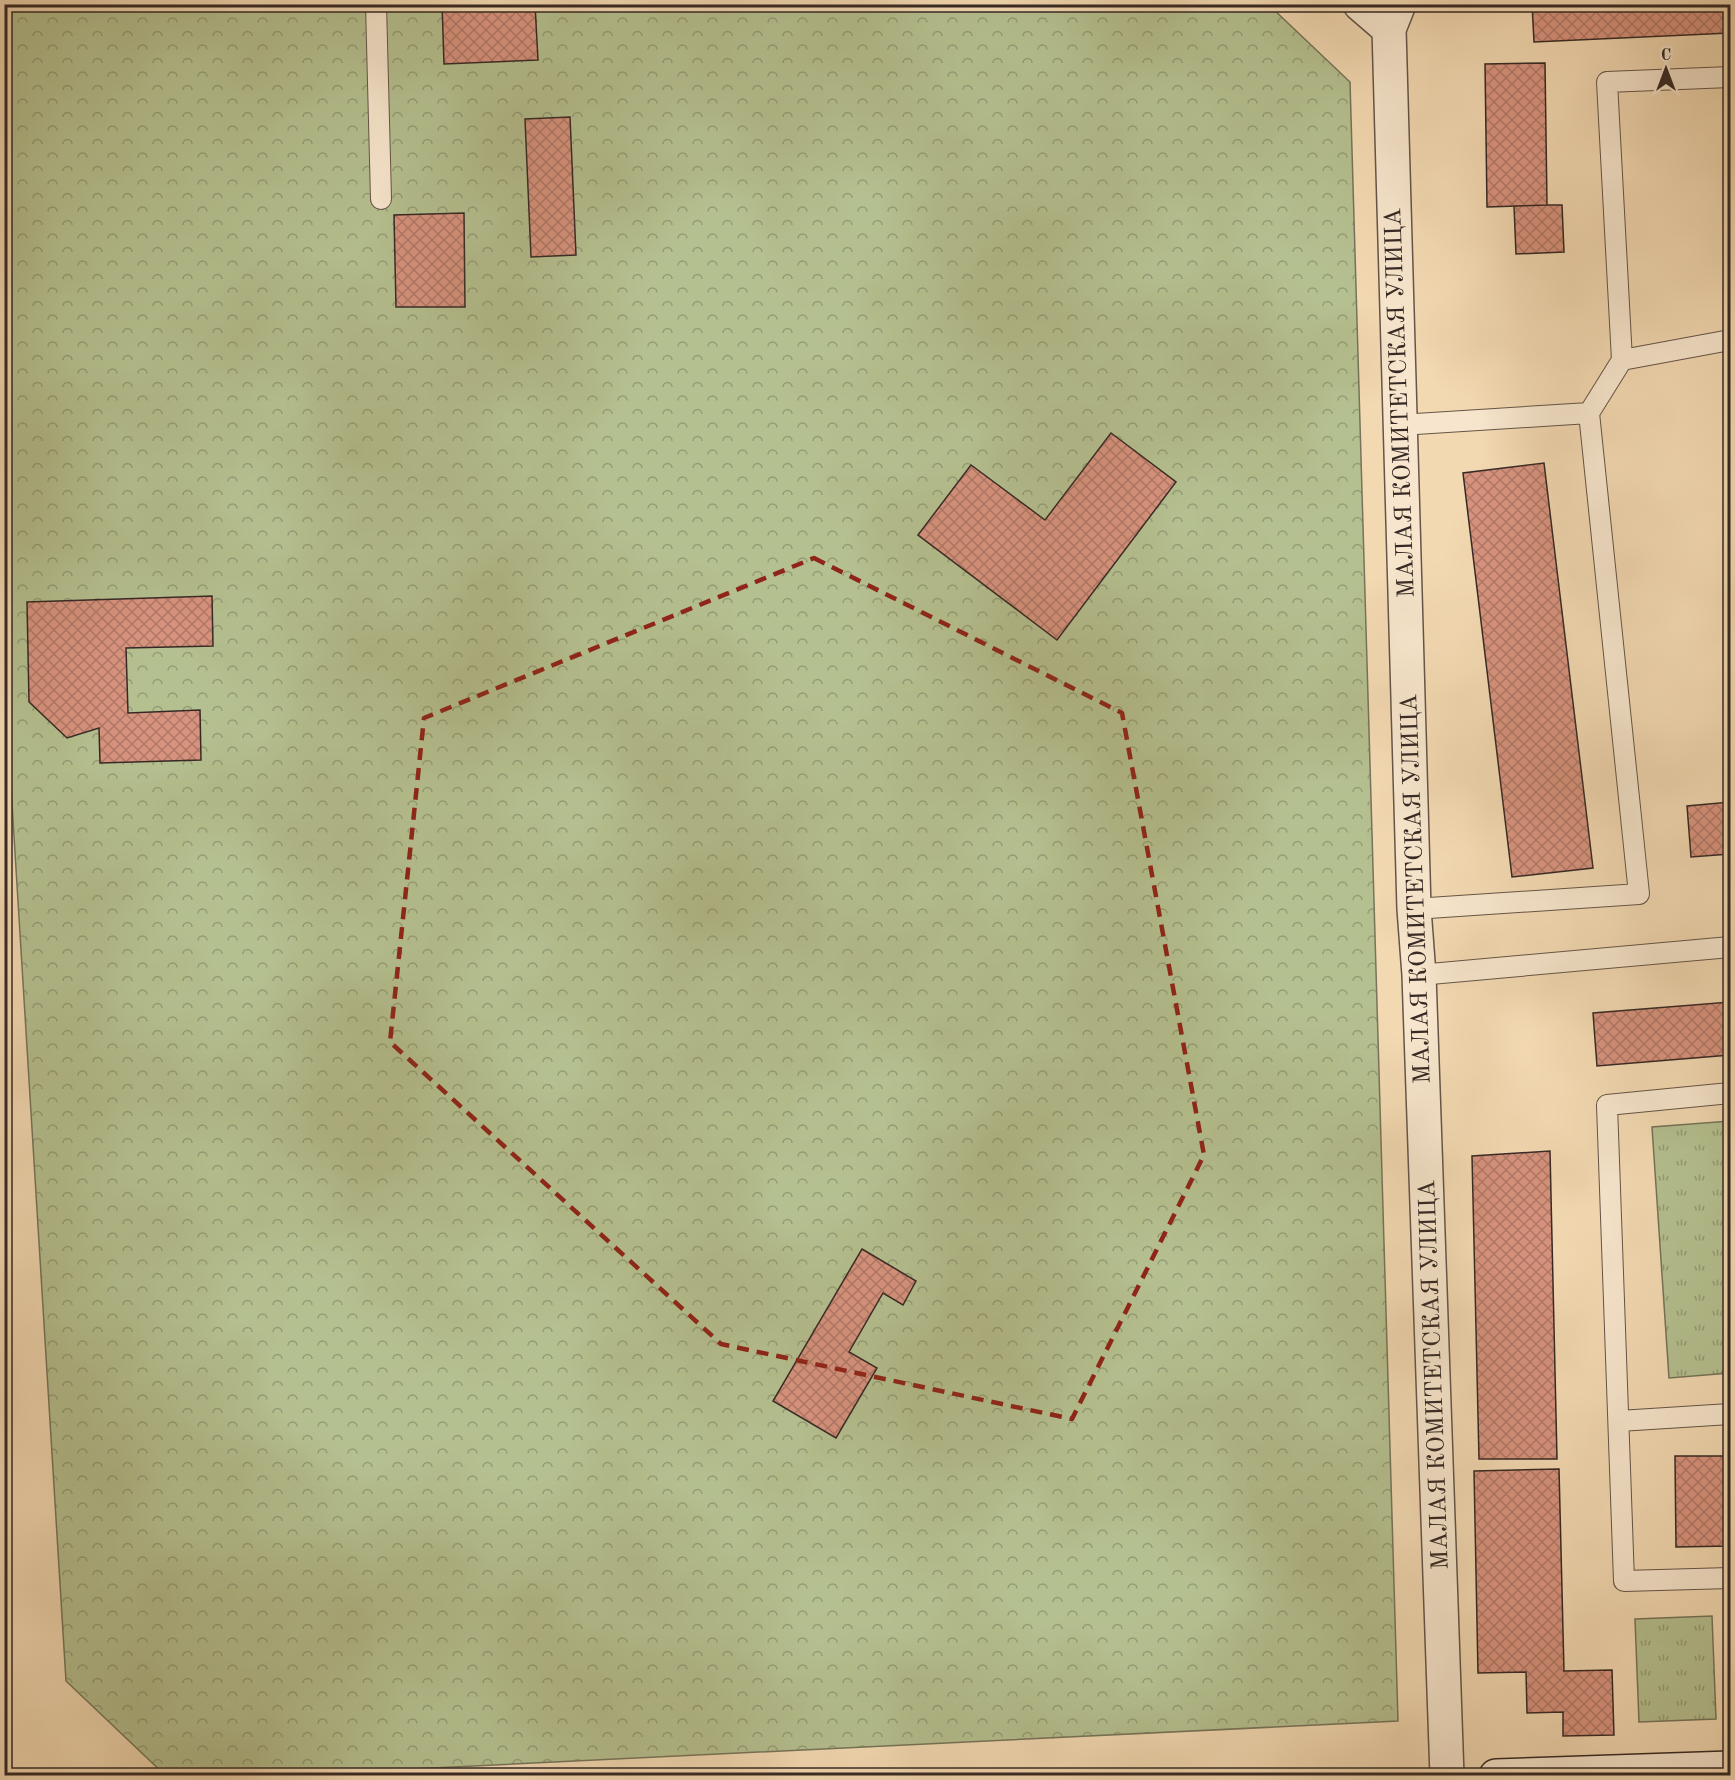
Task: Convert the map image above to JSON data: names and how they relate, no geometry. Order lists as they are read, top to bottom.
{
  "streets": {
    "street": ["МАЛАЯ КОМИТЕТСКАЯ УЛИЦА"]
  },
  "north": "top"
}
